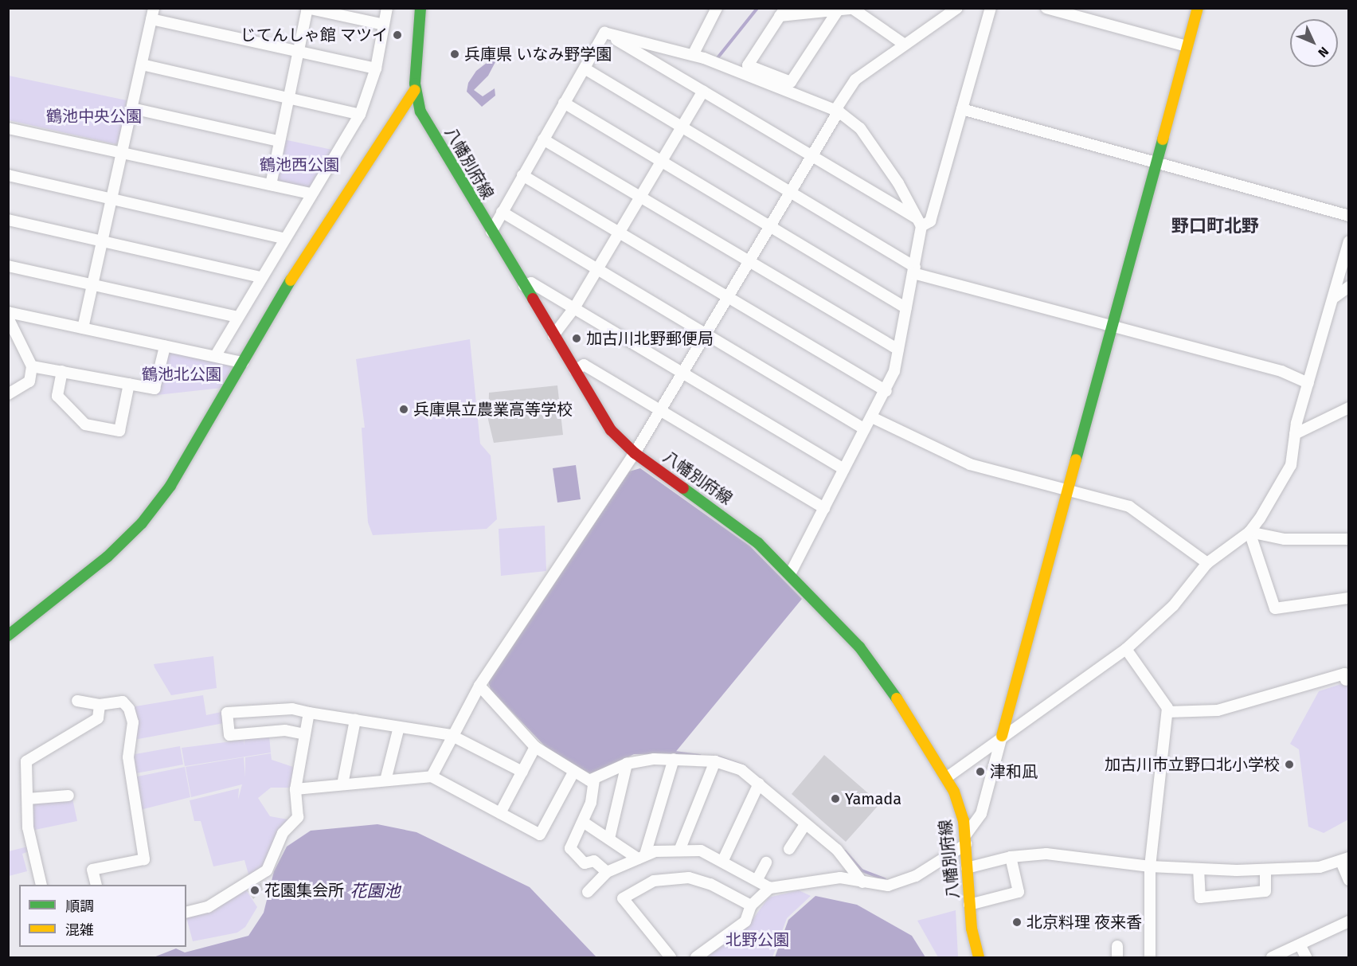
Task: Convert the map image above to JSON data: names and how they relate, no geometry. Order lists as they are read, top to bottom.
{
  "streets": {
    "street": ["八幡別府線"]
  },
  "districts": ["野口町北野"],
  "water": ["花園池"],
  "parks": [
    "鶴池中央公園",
    "鶴池西公園",
    "鶴池北公園",
    "北野公園"
  ],
  "places": [
    "じてんしゃ館 マツイ",
    "兵庫県 いなみ野学園",
    "加古川北野郵便局",
    "兵庫県立農業高等学校",
    "加古川市立野口北小学校",
    "津和凪",
    "Yamada",
    "花園集会所",
    "北京料理 夜来香"
  ],
  "legend": ["順調", "混雑"],
  "north": "bottom right"
}
